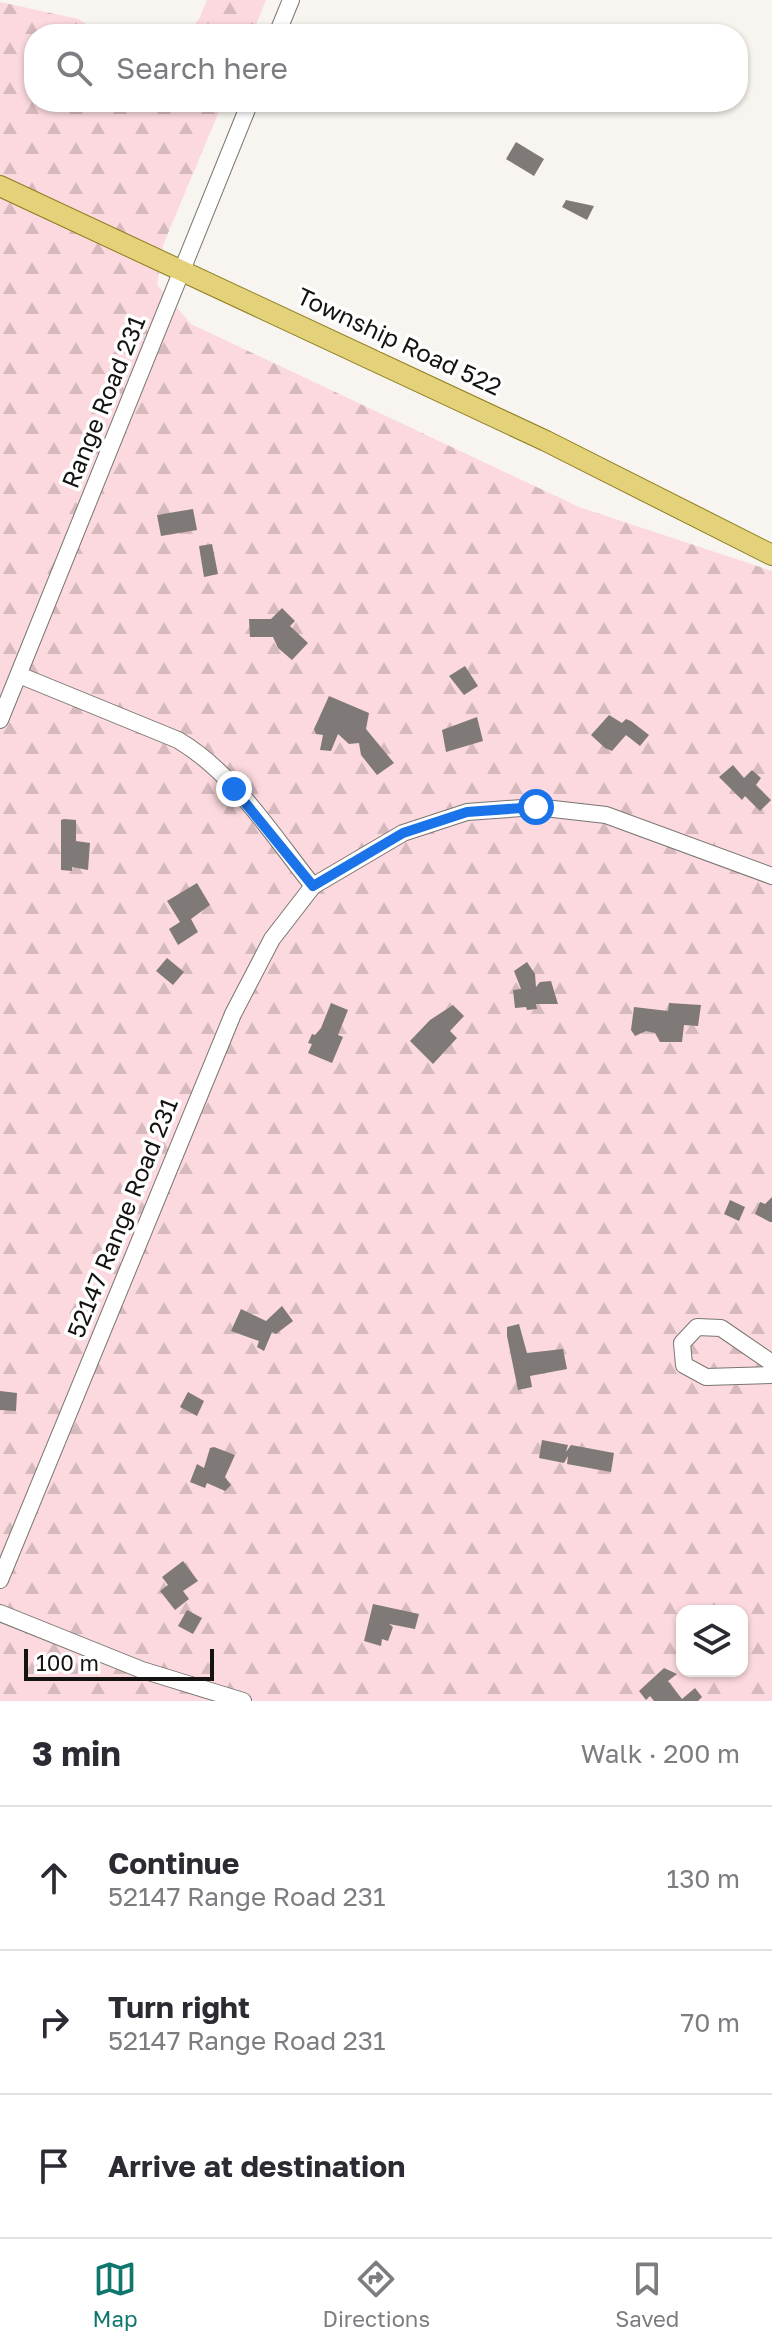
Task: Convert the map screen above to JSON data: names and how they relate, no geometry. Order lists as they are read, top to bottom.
{
  "streets": {
    "main road": ["Township Road 522"],
    "street": ["Range Road 231", "52147 Range Road 231"]
  },
  "crossings": [
    ["Township Road 522", "Range Road 231"]
  ],
  "scale_bar": "100 m",
  "page": {
    "search": "Search here",
    "scale": "100 m",
    "heading": ["3 min", "Walk · 200 m"],
    "list": [
      ["Continue", "52147 Range Road 231", "130 m"],
      ["Turn right", "52147 Range Road 231", "70 m"],
      "Arrive at destination"
    ],
    "nav": ["Map", "Directions", "Saved"]
  }
}
